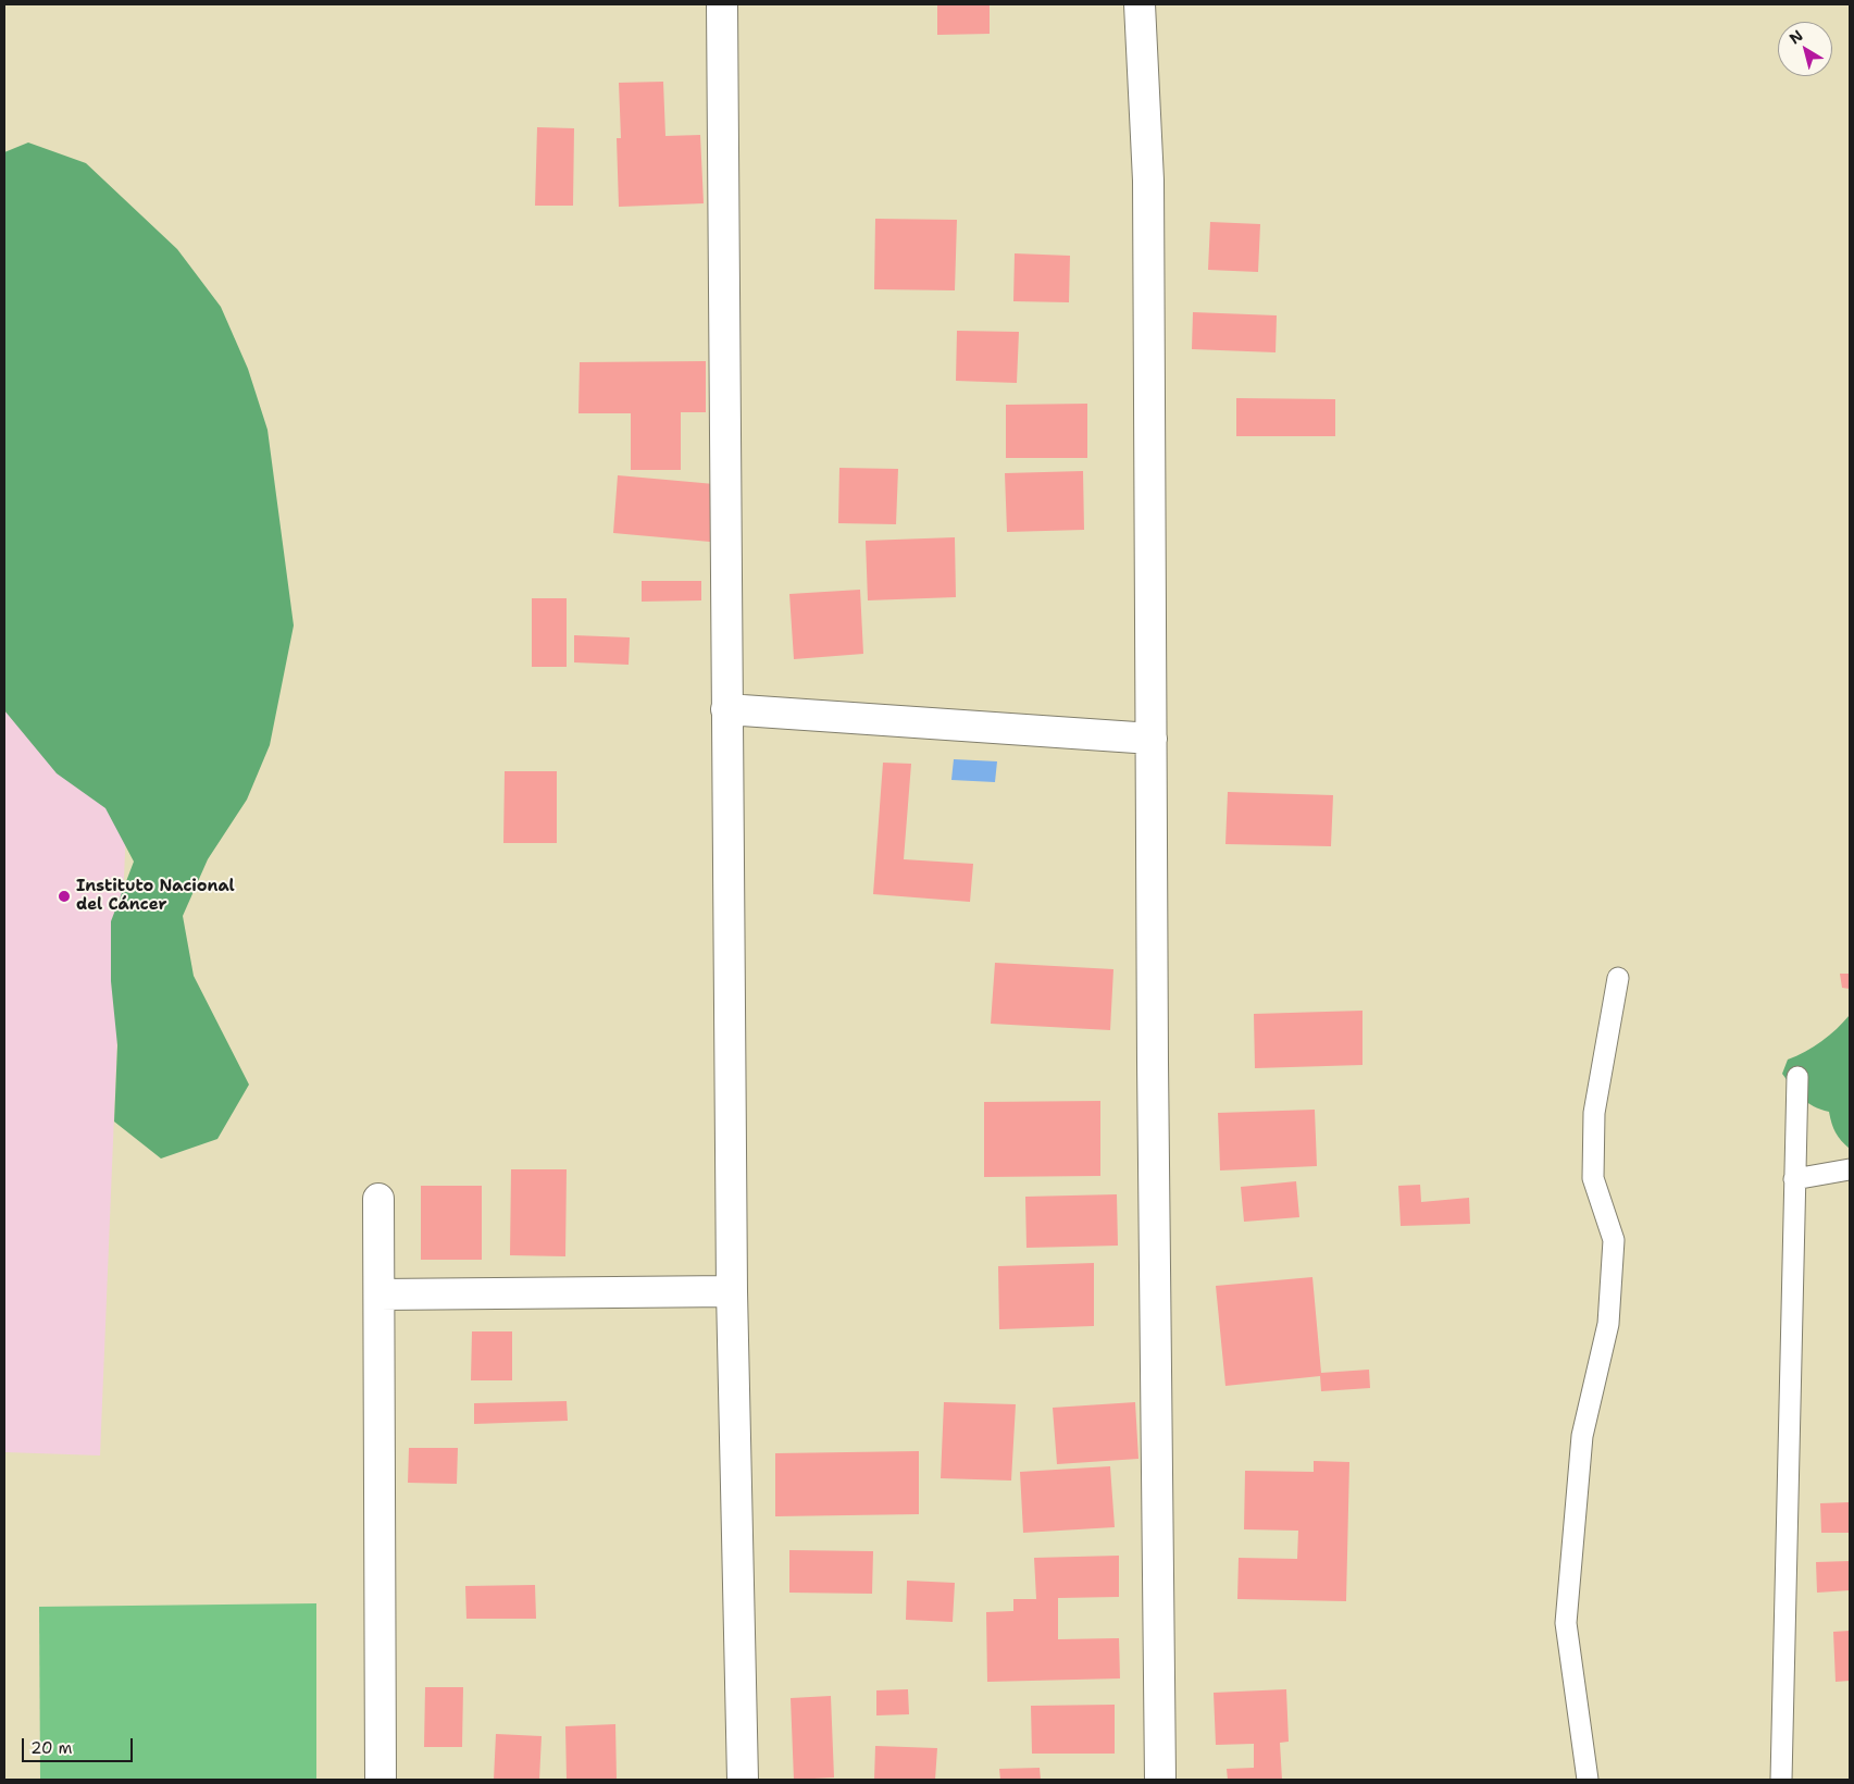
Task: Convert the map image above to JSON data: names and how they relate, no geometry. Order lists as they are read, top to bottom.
{
  "places": ["Instituto Nacional del Cáncer"],
  "scale_bar": "20 m",
  "north": "top left"
}
